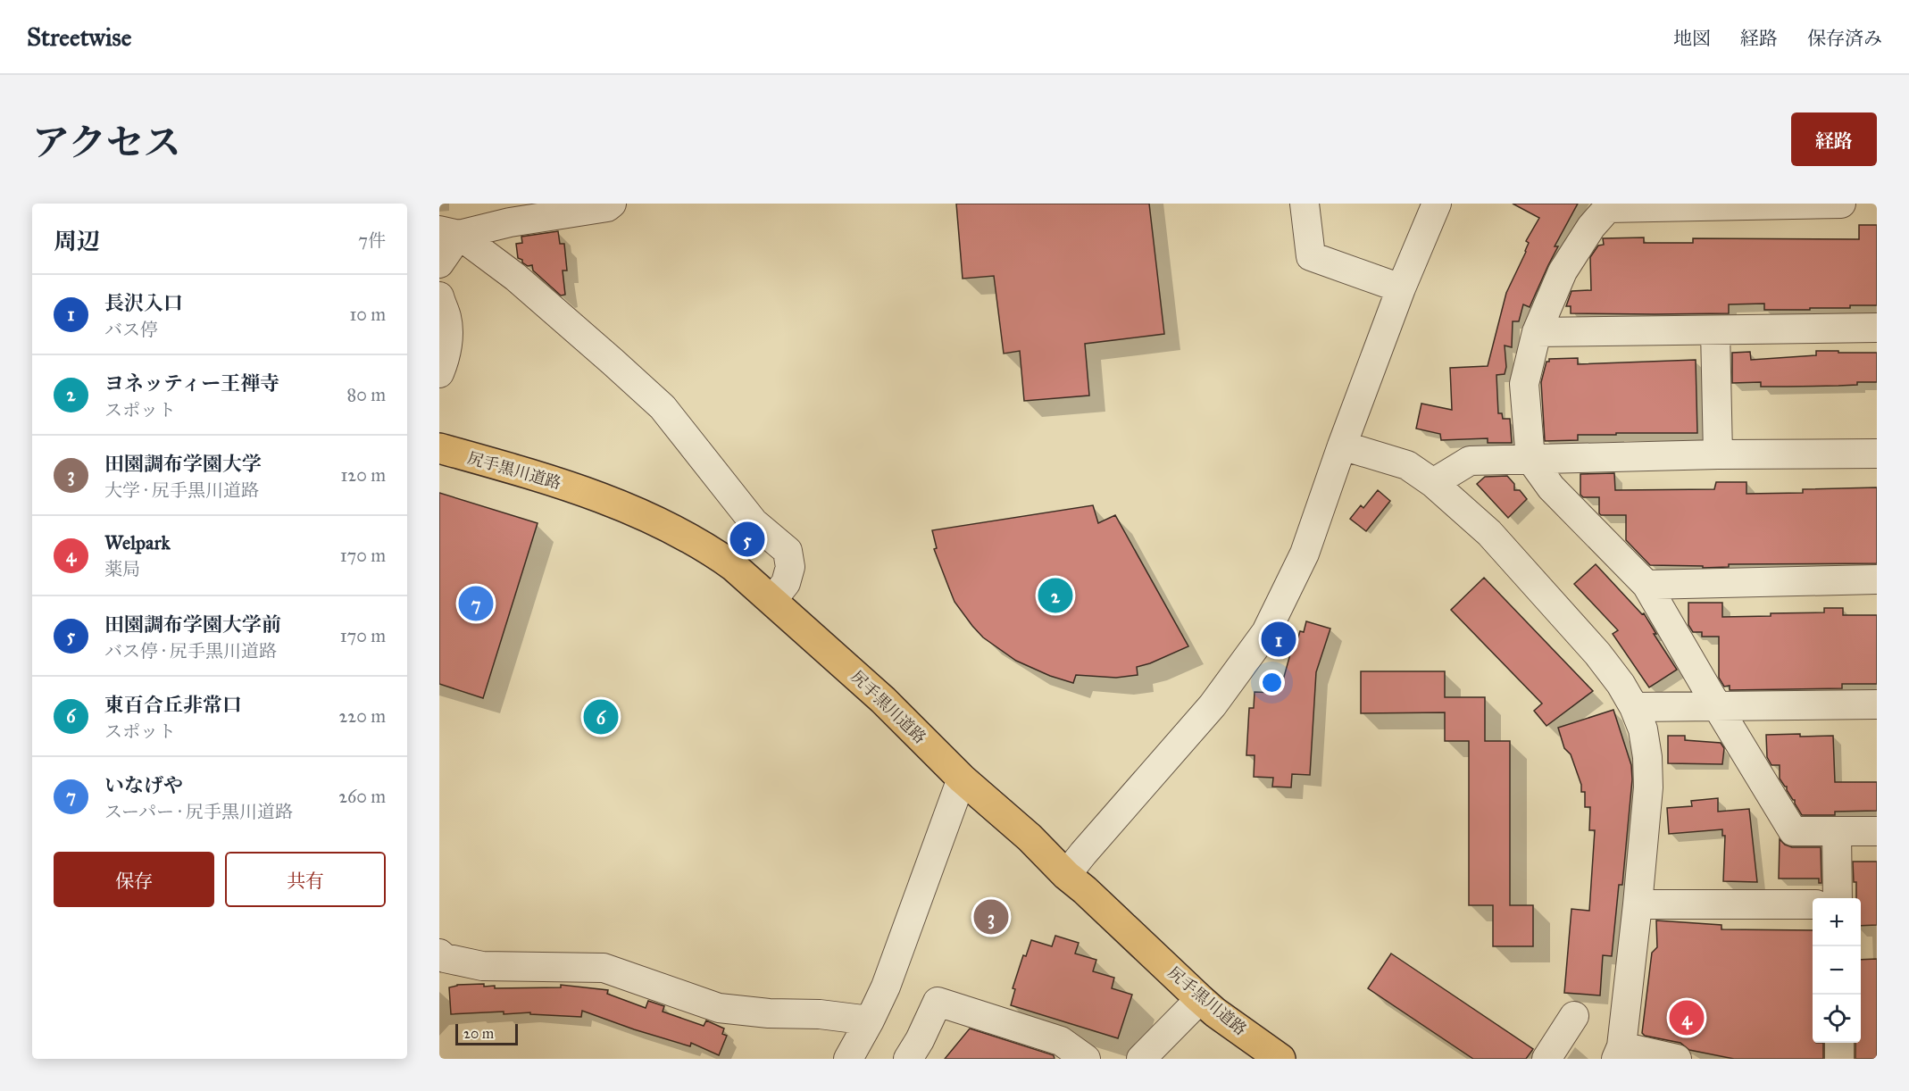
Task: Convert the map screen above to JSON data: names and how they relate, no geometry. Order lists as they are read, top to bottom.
{
  "streets": {
    "main road": ["尻手黒川道路"]
  },
  "scale_bar": "20 m",
  "page": {
    "header": "Streetwise",
    "nav": ["地図", "経路", "保存済み"],
    "title": "アクセス",
    "buttons": [
      "経路",
      ["保存", "共有"]
    ],
    "heading": ["周辺", "7件"],
    "list": [
      {
        "mark": "1",
        "name": "長沢入口",
        "note": "バス停",
        "value": "10 m"
      },
      {
        "mark": "2",
        "name": "ヨネッティー王禅寺",
        "note": "スポット",
        "value": "80 m"
      },
      {
        "mark": "3",
        "name": "田園調布学園大学",
        "note": "大学 · 尻手黒川道路",
        "value": "120 m"
      },
      {
        "mark": "4",
        "name": "Welpark",
        "note": "薬局",
        "value": "170 m"
      },
      {
        "mark": "5",
        "name": "田園調布学園大学前",
        "note": "バス停 · 尻手黒川道路",
        "value": "170 m"
      },
      {
        "mark": "6",
        "name": "東百合丘非常口",
        "note": "スポット",
        "value": "220 m"
      },
      {
        "mark": "7",
        "name": "いなげや",
        "note": "スーパー · 尻手黒川道路",
        "value": "260 m"
      }
    ],
    "pins": [
      "5",
      "2",
      "7",
      "1",
      "6",
      "3",
      "4"
    ],
    "map_buttons": ["+", "−"],
    "scale": "20 m"
  }
}
